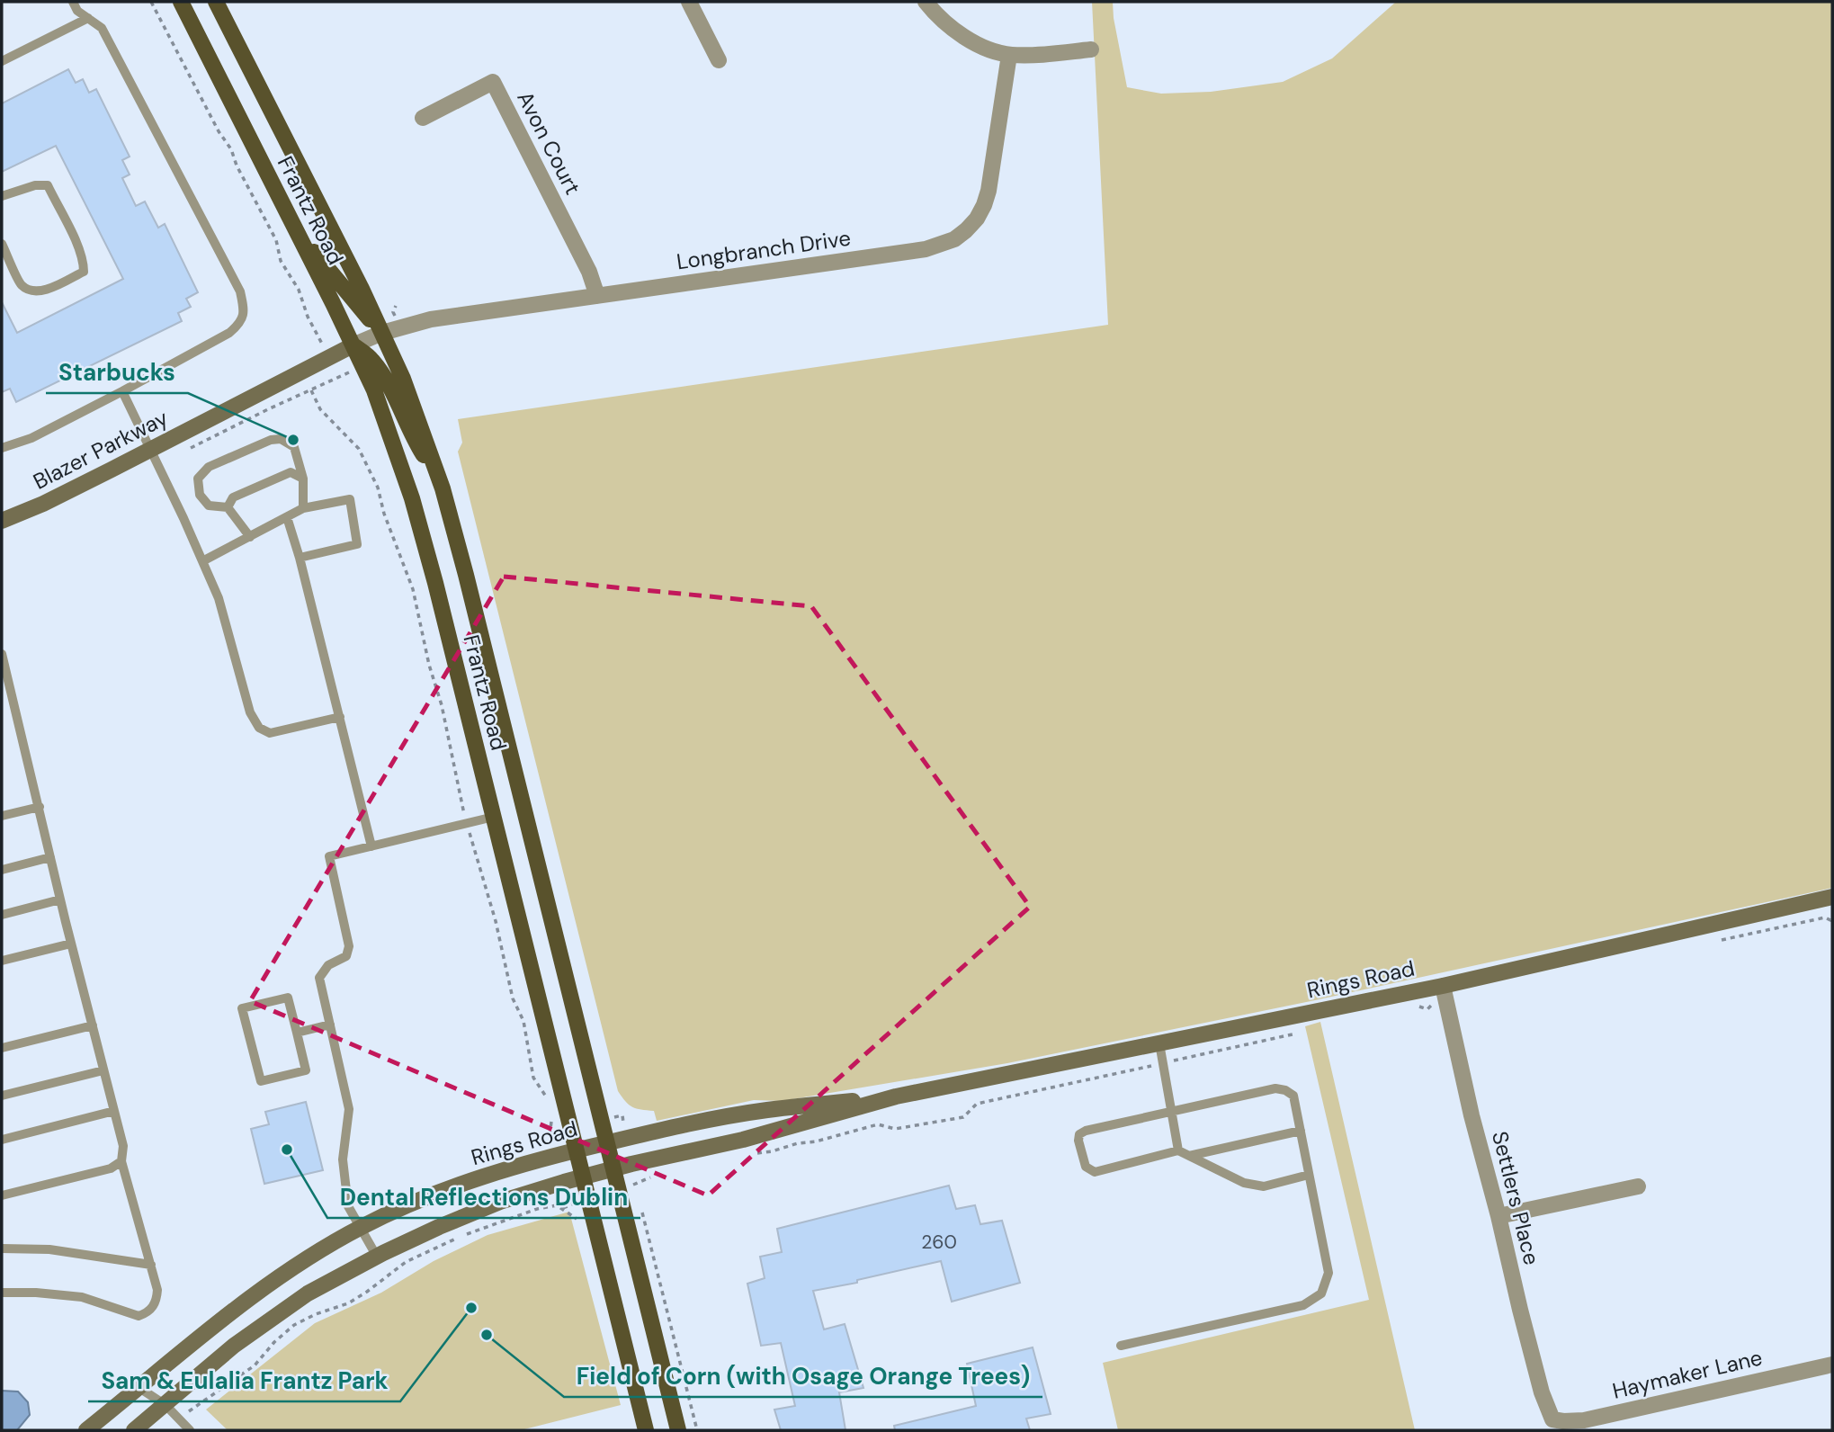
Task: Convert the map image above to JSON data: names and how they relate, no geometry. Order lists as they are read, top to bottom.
{
  "streets": {
    "main road": ["Frantz Road", "Blazer Parkway", "Rings Road"],
    "street": [
      "Avon Court",
      "Longbranch Drive",
      "Settlers Place",
      "Haymaker Lane"
    ]
  },
  "crossings": [
    ["Avon Court", "Longbranch Drive"],
    ["Frantz Road", "Longbranch Drive"],
    ["Frantz Road", "Blazer Parkway"],
    ["Frantz Road", "Rings Road"],
    ["Longbranch Drive", "Blazer Parkway"],
    ["Rings Road", "Settlers Place"],
    ["Settlers Place", "Haymaker Lane"]
  ],
  "places": [
    "Starbucks",
    "Dental Reflections Dublin",
    "Sam & Eulalia Frantz Park",
    "Field of Corn (with Osage Orange Trees)"
  ],
  "house_numbers": ["260"]
}
